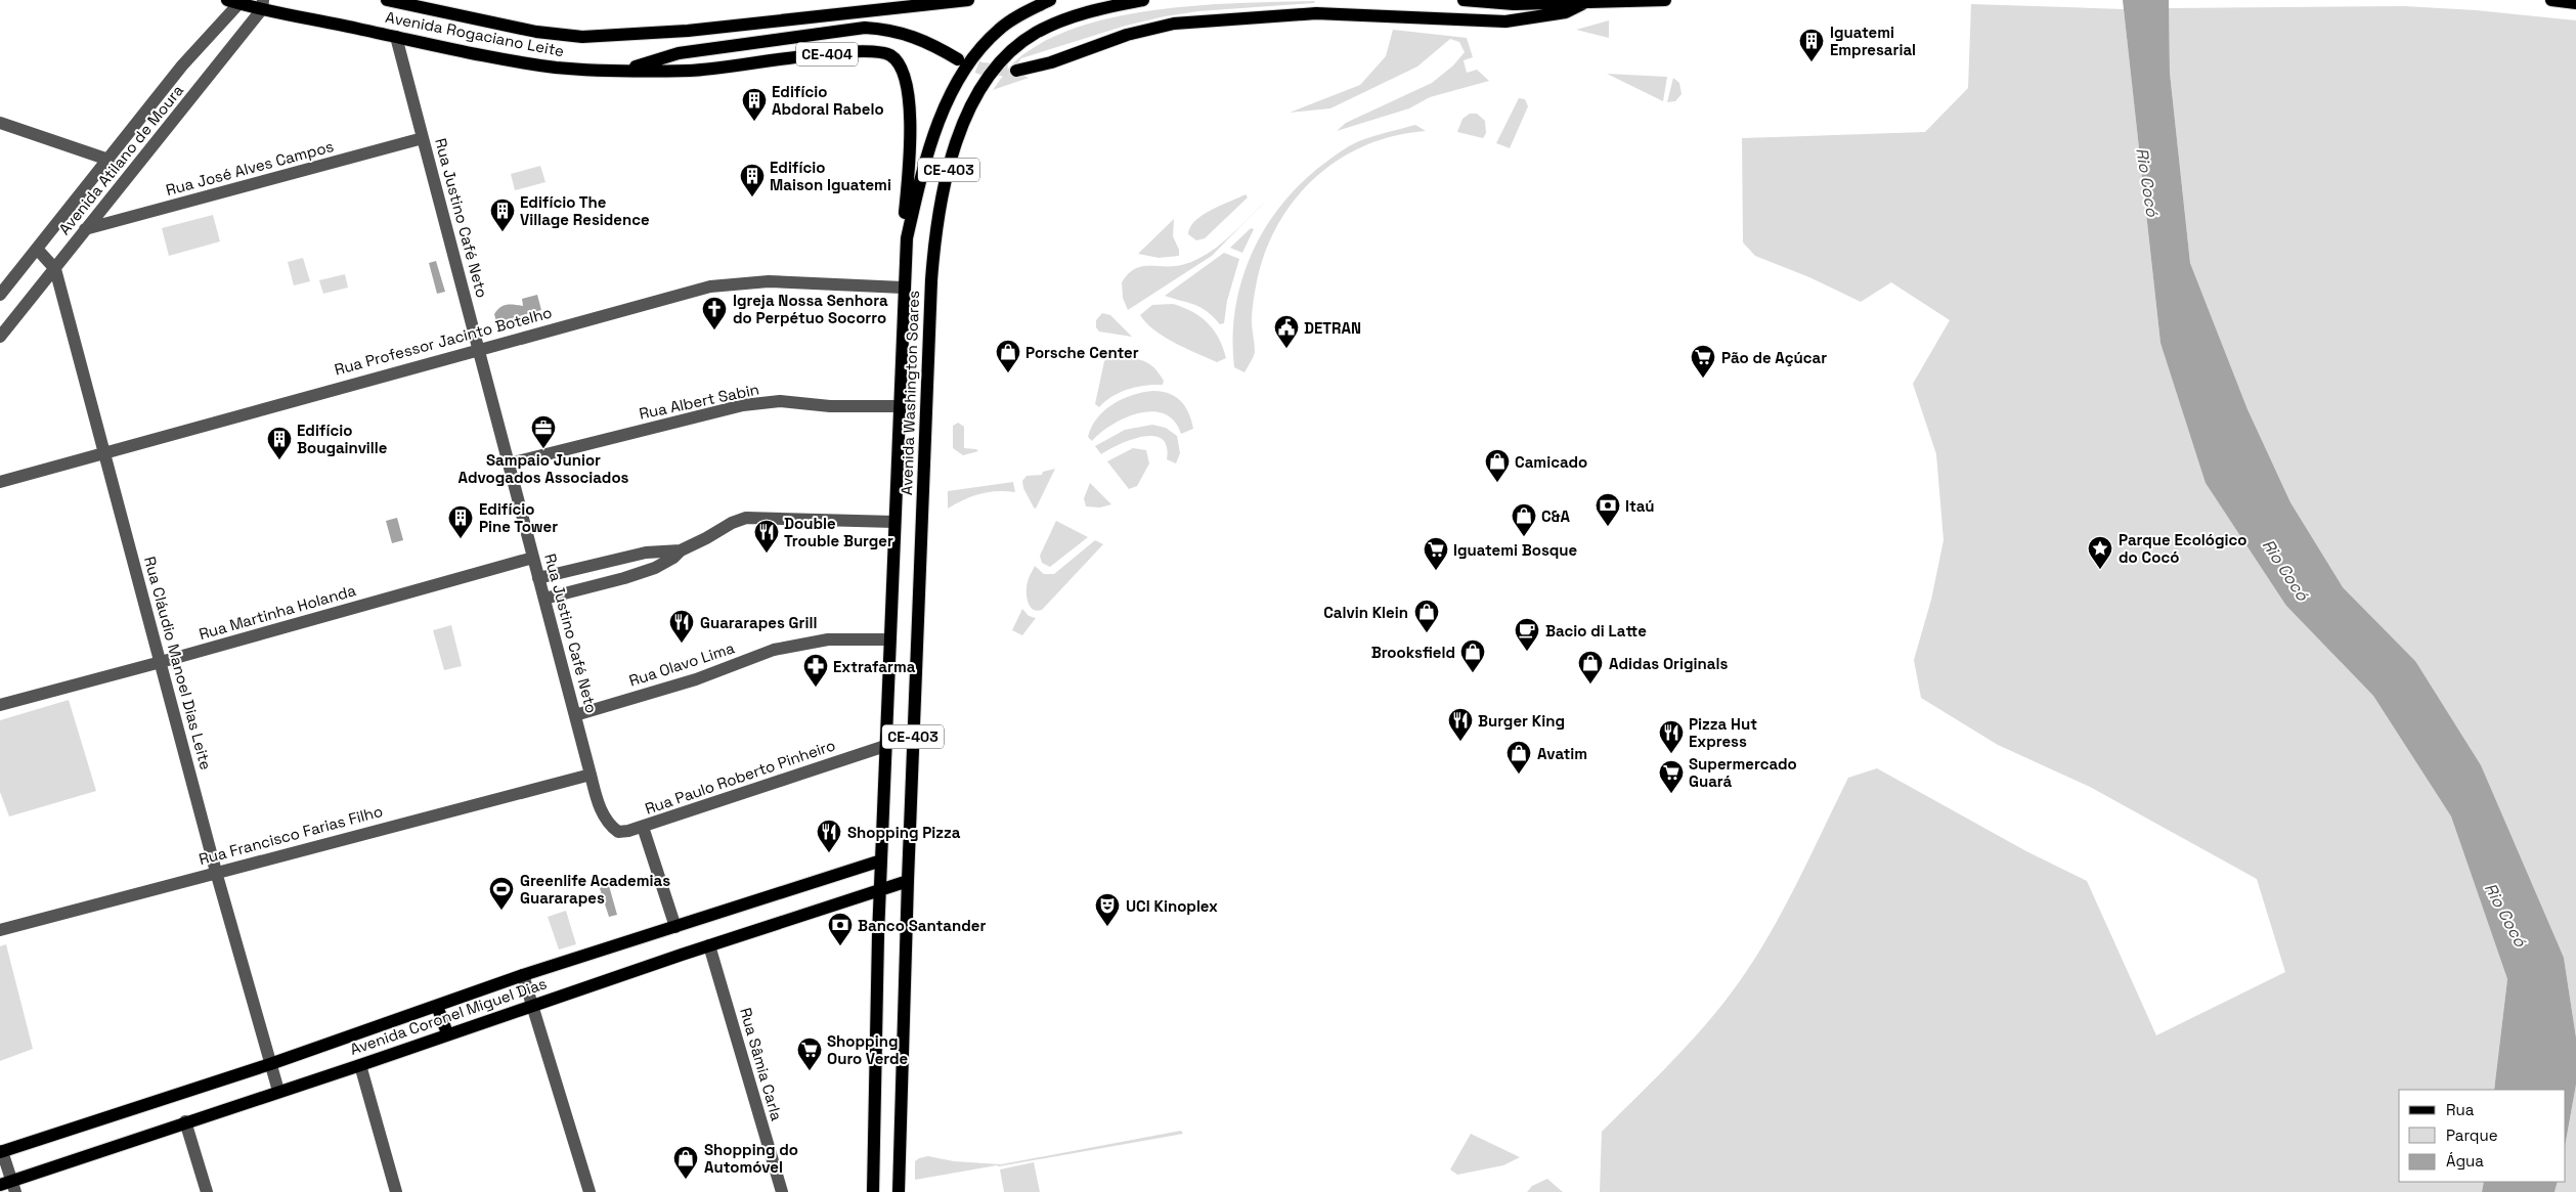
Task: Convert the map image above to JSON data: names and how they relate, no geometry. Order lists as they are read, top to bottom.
{
  "streets": {
    "main road": [
      "Avenida Rogaciano Leite",
      "CE-404",
      "CE-403",
      "Avenida Washington Soares",
      "Avenida Coronel Miguel Dias"
    ],
    "street": [
      "Avenida Atilano de Moura",
      "Rua José Alves Campos",
      "Rua Justino Café Neto",
      "Rua Professor Jacinto Botelho",
      "Rua Albert Sabin",
      "Rua Martinha Holanda",
      "Rua Cláudio Manoel Dias Leite",
      "Rua Olavo Lima",
      "Rua Paulo Roberto Pinheiro",
      "Rua Francisco Farias Filho",
      "Rua Sâmia Carla"
    ]
  },
  "crossings": [
    ["Avenida Rogaciano Leite", "CE-404"],
    ["Avenida Rogaciano Leite", "Avenida Atilano de Moura"],
    ["Avenida Rogaciano Leite", "Rua Justino Café Neto"],
    ["CE-404", "Avenida Washington Soares"],
    ["Avenida Atilano de Moura", "Rua José Alves Campos"],
    ["Avenida Atilano de Moura", "Rua Cláudio Manoel Dias Leite"],
    ["Rua José Alves Campos", "Rua Justino Café Neto"],
    ["Rua Justino Café Neto", "Rua Professor Jacinto Botelho"],
    ["Rua Justino Café Neto", "Rua Albert Sabin"],
    ["Rua Justino Café Neto", "Rua Martinha Holanda"],
    ["Rua Justino Café Neto", "Rua Olavo Lima"],
    ["Rua Justino Café Neto", "Rua Paulo Roberto Pinheiro"],
    ["Rua Justino Café Neto", "Rua Francisco Farias Filho"],
    ["Rua Professor Jacinto Botelho", "Avenida Washington Soares"],
    ["Rua Professor Jacinto Botelho", "Rua Cláudio Manoel Dias Leite"],
    ["Avenida Washington Soares", "Rua Albert Sabin"],
    ["Avenida Washington Soares", "Rua Olavo Lima"],
    ["Avenida Washington Soares", "Rua Paulo Roberto Pinheiro"],
    ["Avenida Washington Soares", "Avenida Coronel Miguel Dias"],
    ["Rua Martinha Holanda", "Rua Cláudio Manoel Dias Leite"],
    ["Rua Cláudio Manoel Dias Leite", "Rua Francisco Farias Filho"],
    ["Rua Cláudio Manoel Dias Leite", "Avenida Coronel Miguel Dias"],
    ["Avenida Coronel Miguel Dias", "Rua Sâmia Carla"]
  ],
  "water": ["Rio Cocó"],
  "places": {
    "building": [
      "Iguatemi Empresarial",
      "Edifício Abdoral Rabelo",
      "Edifício Maison Iguatemi",
      "Edifício The Village Residence",
      "Edifício Bougainville",
      "Edifício Pine Tower"
    ],
    "church": ["Igreja Nossa Senhora do Perpétuo Socorro"],
    "public building": ["DETRAN"],
    "shop": [
      "Porsche Center",
      "Camicado",
      "C&A",
      "Calvin Klein",
      "Brooksfield",
      "Adidas Originals",
      "Avatim",
      "Shopping do Automóvel"
    ],
    "supermarket": [
      "Pão de Açúcar",
      "Iguatemi Bosque",
      "Supermercado Guará",
      "Shopping Ouro Verde"
    ],
    "office": ["Sampaio Junior Advogados Associados"],
    "bank": ["Itaú", "Banco Santander"],
    "restaurant": [
      "Double Trouble Burger",
      "Guararapes Grill",
      "Burger King",
      "Pizza Hut Express",
      "Shopping Pizza"
    ],
    "place": ["Parque Ecológico do Cocó"],
    "cafe": ["Bacio di Latte"],
    "pharmacy": ["Extrafarma"],
    "sports": ["Greenlife Academias Guararapes"],
    "theatre": ["UCI Kinoplex"]
  },
  "legend": ["Rua", "Parque", "Água"]
}
